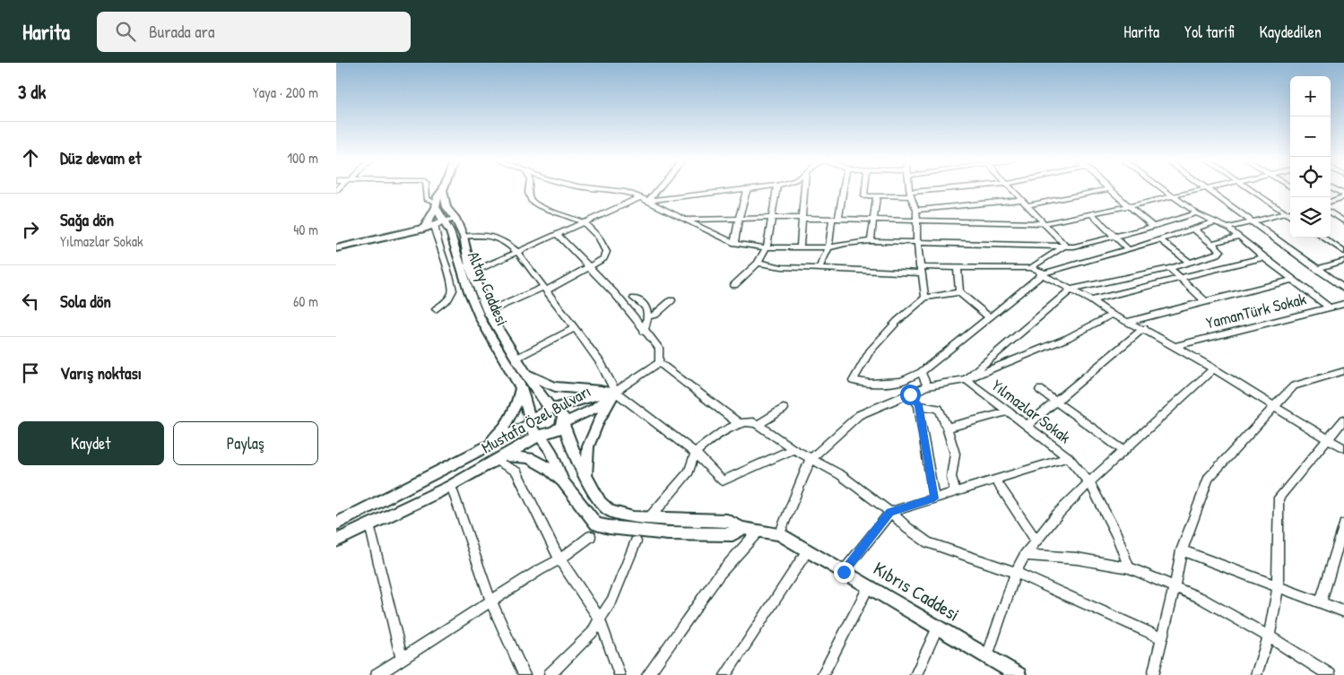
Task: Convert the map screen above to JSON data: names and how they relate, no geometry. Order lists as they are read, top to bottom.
{
  "streets": {
    "main road": ["Altay Caddesi", "Mustafa Özel Bulvarı", "Kıbrıs Caddesi"],
    "street": ["YamanTürk Sokak", "Yılmazlar Sokak"]
  },
  "crossings": [
    ["Altay Caddesi", "Mustafa Özel Bulvarı"],
    ["Altay Caddesi", "Kıbrıs Caddesi"],
    ["Mustafa Özel Bulvarı", "Kıbrıs Caddesi"]
  ],
  "page": {
    "header": "Harita",
    "search": "Burada ara",
    "nav": ["Harita", "Yol tarifi", "Kaydedilen"],
    "heading": ["3 dk", "Yaya · 200 m"],
    "map_buttons": ["+", "−"],
    "list": [
      ["Düz devam et", "100 m"],
      ["Sağa dön", "Yılmazlar Sokak", "40 m"],
      ["Sola dön", "60 m"],
      "Varış noktası"
    ],
    "buttons": ["Kaydet", "Paylaş"]
  }
}
